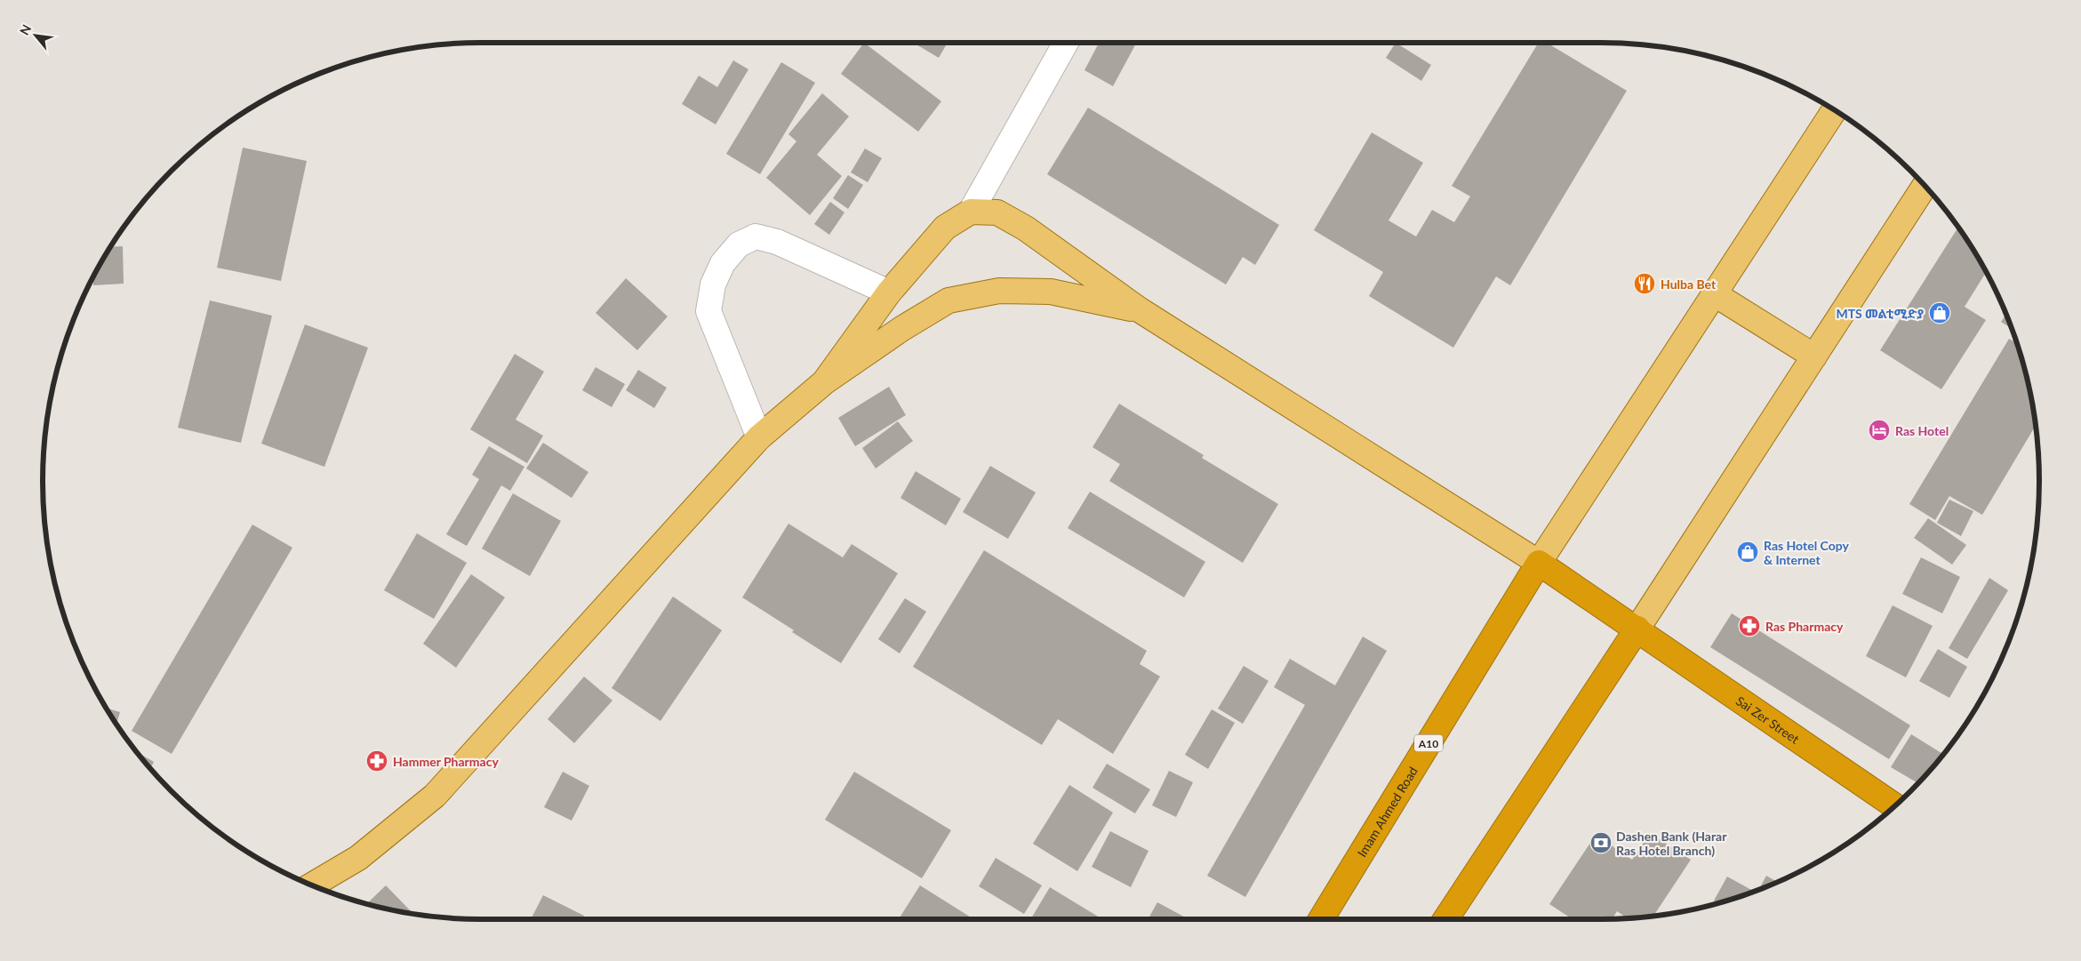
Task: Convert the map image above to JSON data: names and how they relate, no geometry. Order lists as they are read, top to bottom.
{
  "streets": {
    "highway": ["Sai Zer Street", "A10", "Imam Ahmed Road"]
  },
  "crossings": [
    ["Sai Zer Street", "Imam Ahmed Road"]
  ],
  "places": {
    "restaurant": ["Hulba Bet"],
    "shop": ["MTS መልቲሚድያ", "Ras Hotel Copy & Internet"],
    "hotel": ["Ras Hotel"],
    "pharmacy": ["Ras Pharmacy", "Hammer Pharmacy"],
    "bank": ["Dashen Bank (Harar Ras Hotel Branch)"]
  },
  "north": "top left"
}
